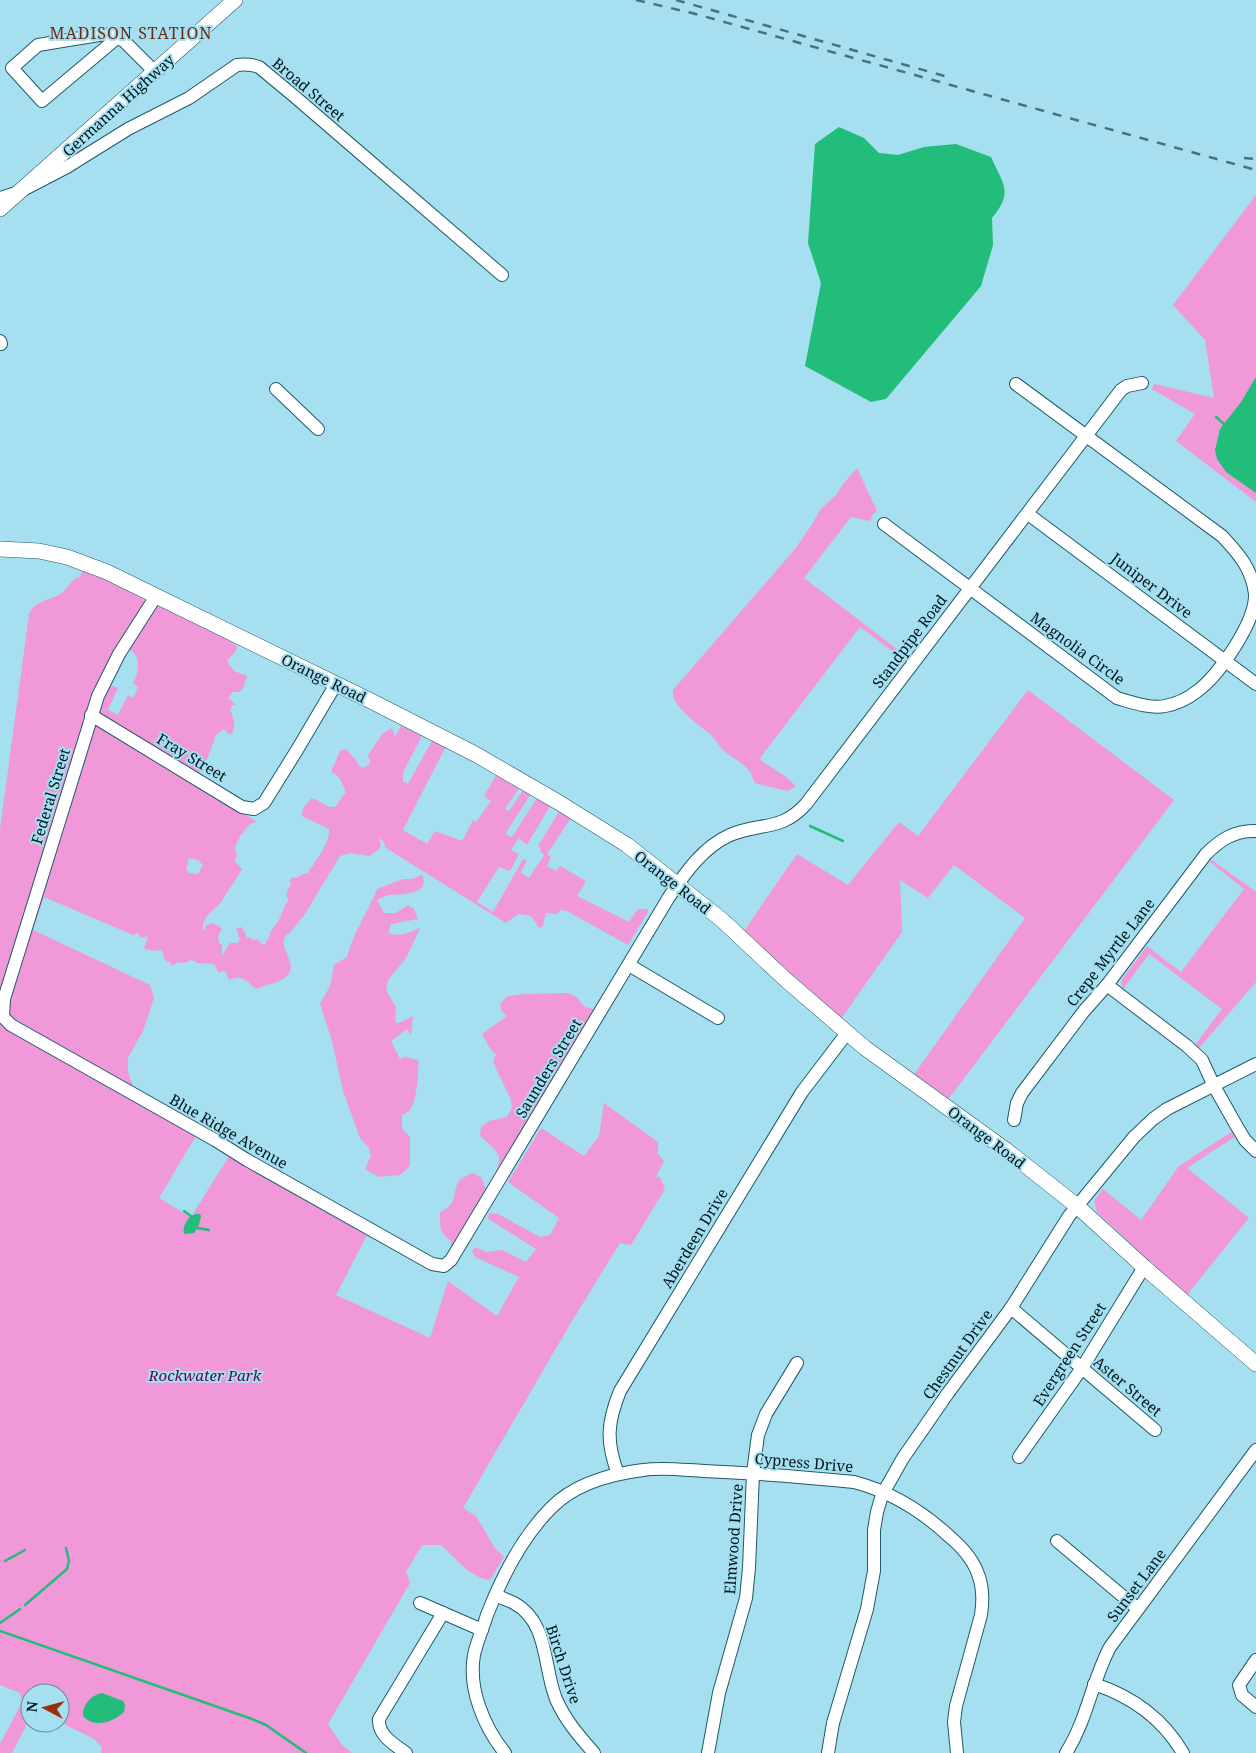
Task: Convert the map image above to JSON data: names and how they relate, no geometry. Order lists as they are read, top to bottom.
{
  "streets": {
    "main road": ["Germanna Highway", "Orange Road"],
    "street": [
      "Broad Street",
      "Juniper Drive",
      "Standpipe Road",
      "Magnolia Circle",
      "Fray Street",
      "Federal Street",
      "Crepe Myrtle Lane",
      "Saunders Street",
      "Blue Ridge Avenue",
      "Aberdeen Drive",
      "Chestnut Drive",
      "Evergreen Street",
      "Aster Street",
      "Cypress Drive",
      "Elmwood Drive",
      "Sunset Lane",
      "Birch Drive"
    ]
  },
  "crossings": [
    ["Broad Street", "Germanna Highway"],
    ["Juniper Drive", "Standpipe Road"],
    ["Juniper Drive", "Magnolia Circle"],
    ["Standpipe Road", "Magnolia Circle"],
    ["Standpipe Road", "Orange Road"],
    ["Standpipe Road", "Saunders Street"],
    ["Orange Road", "Fray Street"],
    ["Orange Road", "Federal Street"],
    ["Orange Road", "Saunders Street"],
    ["Orange Road", "Aberdeen Drive"],
    ["Orange Road", "Chestnut Drive"],
    ["Orange Road", "Evergreen Street"],
    ["Fray Street", "Federal Street"],
    ["Federal Street", "Blue Ridge Avenue"],
    ["Saunders Street", "Blue Ridge Avenue"],
    ["Aberdeen Drive", "Cypress Drive"],
    ["Chestnut Drive", "Aster Street"],
    ["Chestnut Drive", "Cypress Drive"],
    ["Evergreen Street", "Aster Street"],
    ["Cypress Drive", "Elmwood Drive"]
  ],
  "districts": ["MADISON STATION"],
  "parks": ["Rockwater Park"],
  "north": "left"
}
